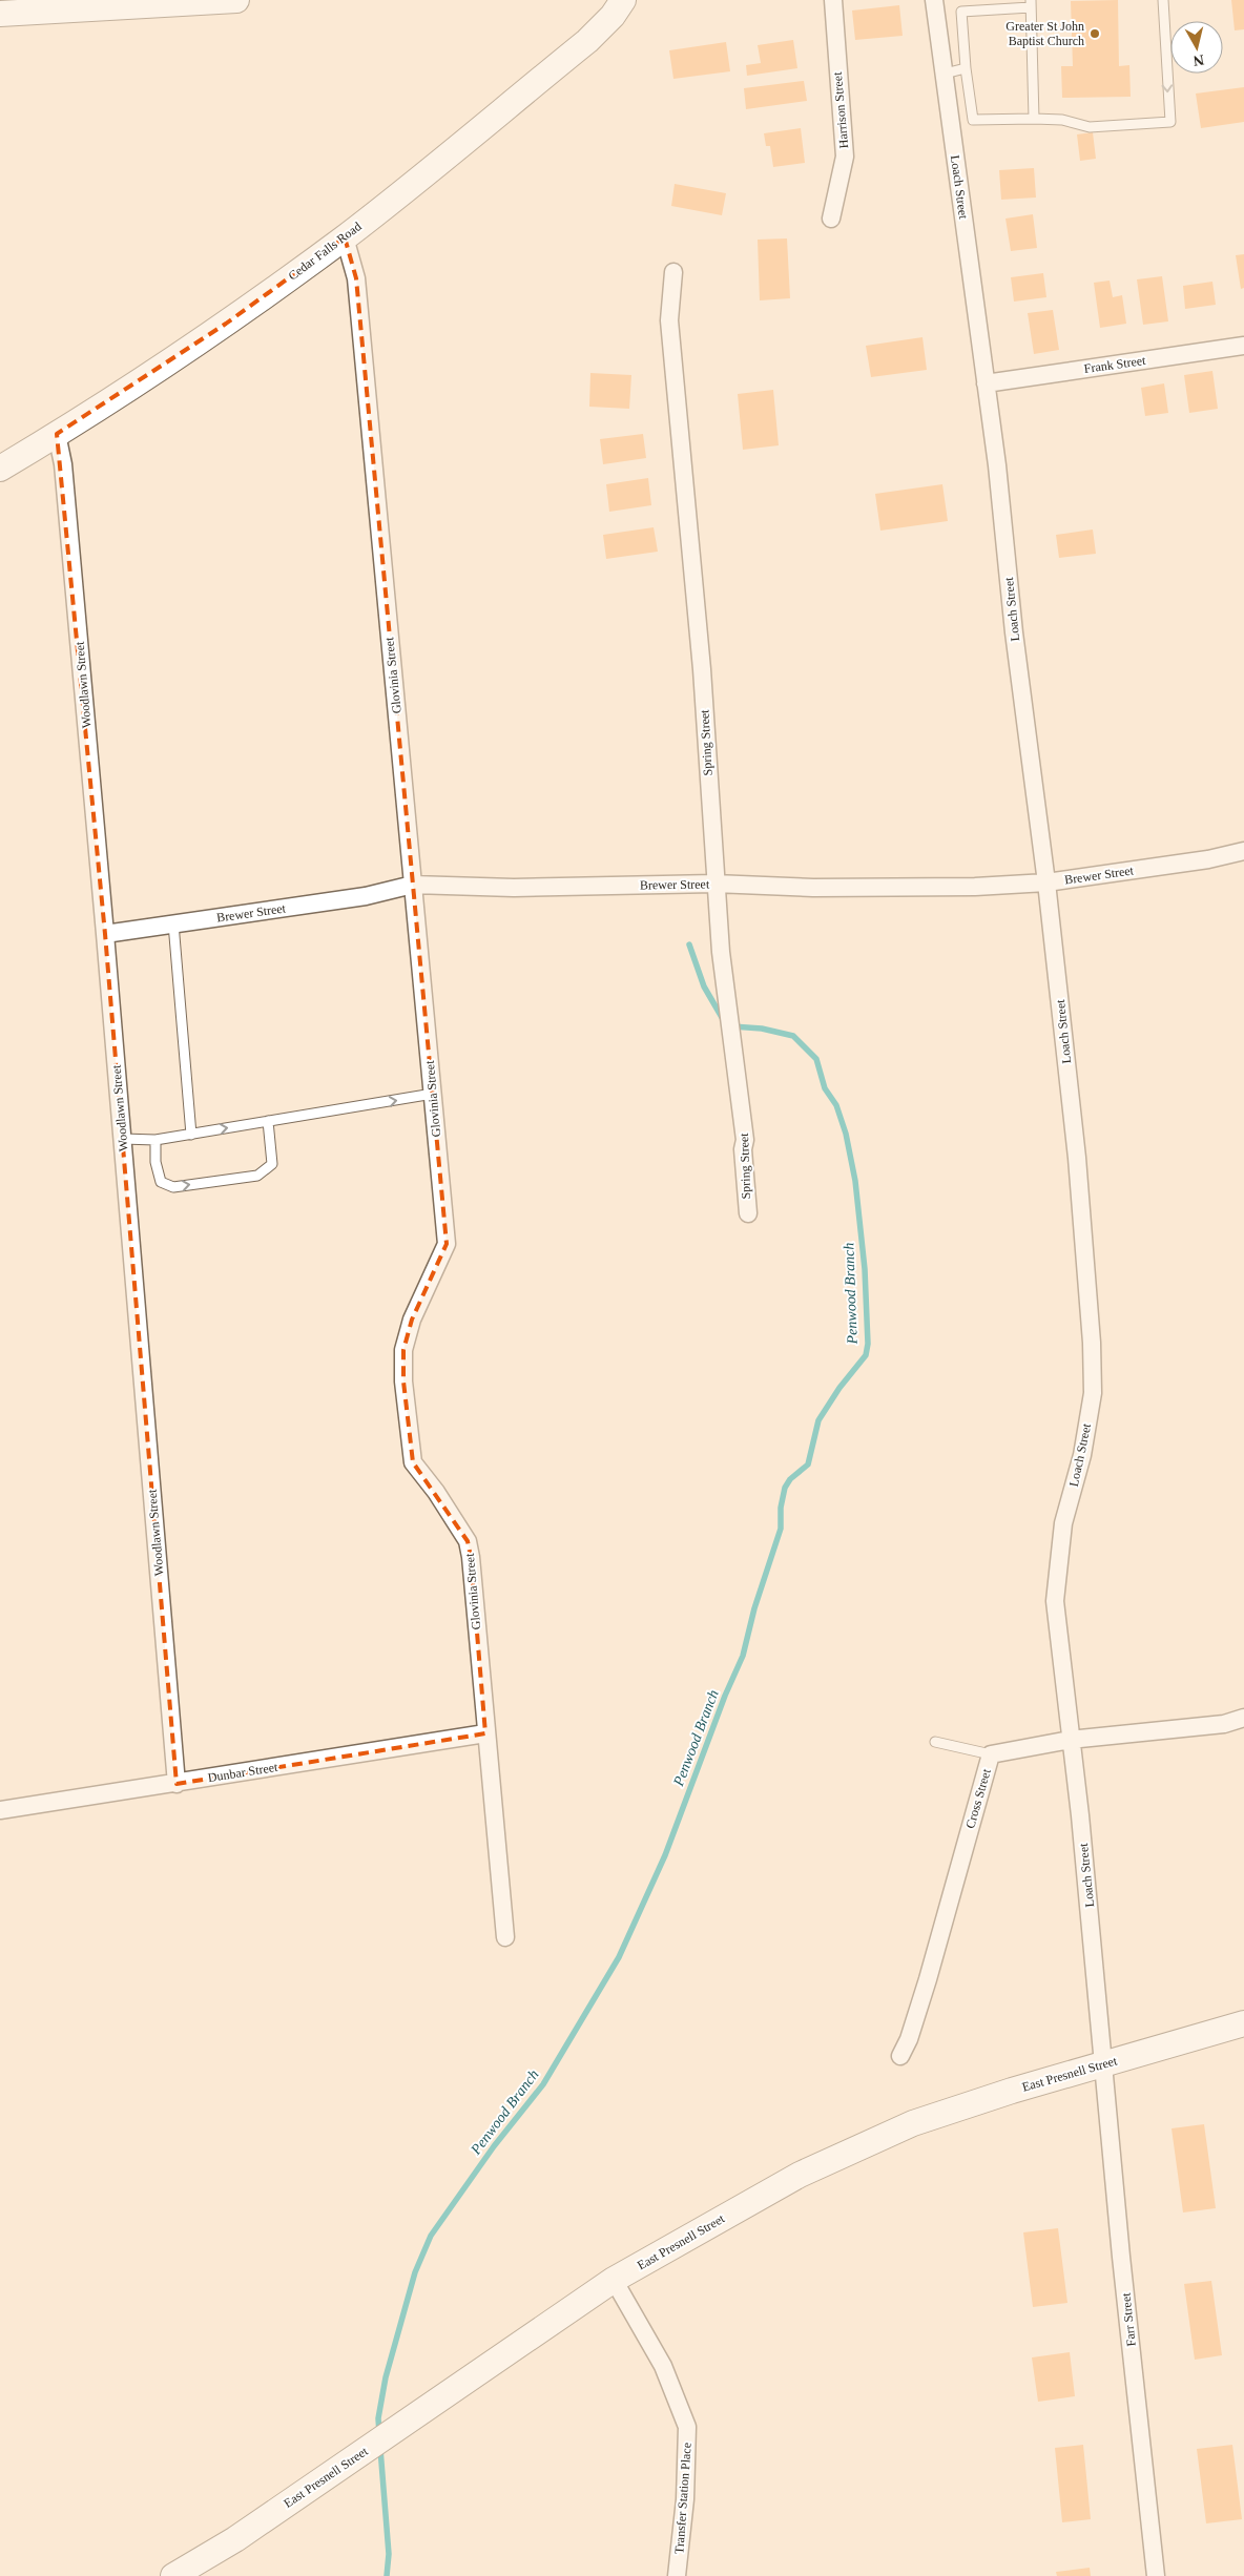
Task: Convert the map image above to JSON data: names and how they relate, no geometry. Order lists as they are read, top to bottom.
{
  "streets": {
    "main road": ["Cedar Falls Road", "East Presnell Street"],
    "street": [
      "Harrison Street",
      "Loach Street",
      "Frank Street",
      "Glovinia Street",
      "Woodlawn Street",
      "Spring Street",
      "Brewer Street",
      "Dunbar Street",
      "Cross Street",
      "Farr Street",
      "Transfer Station Place"
    ]
  },
  "crossings": [
    ["Loach Street", "Frank Street"],
    ["Loach Street", "Brewer Street"],
    ["Loach Street", "Cross Street"],
    ["Loach Street", "East Presnell Street"],
    ["Loach Street", "Farr Street"],
    ["Cedar Falls Road", "Glovinia Street"],
    ["Cedar Falls Road", "Woodlawn Street"],
    ["Glovinia Street", "Brewer Street"],
    ["Glovinia Street", "Dunbar Street"],
    ["Woodlawn Street", "Brewer Street"],
    ["Woodlawn Street", "Dunbar Street"],
    ["Spring Street", "Brewer Street"],
    ["East Presnell Street", "Farr Street"],
    ["East Presnell Street", "Transfer Station Place"]
  ],
  "water": ["Penwood Branch"],
  "places": ["Greater St John Baptist Church"],
  "north": "bottom"
}
